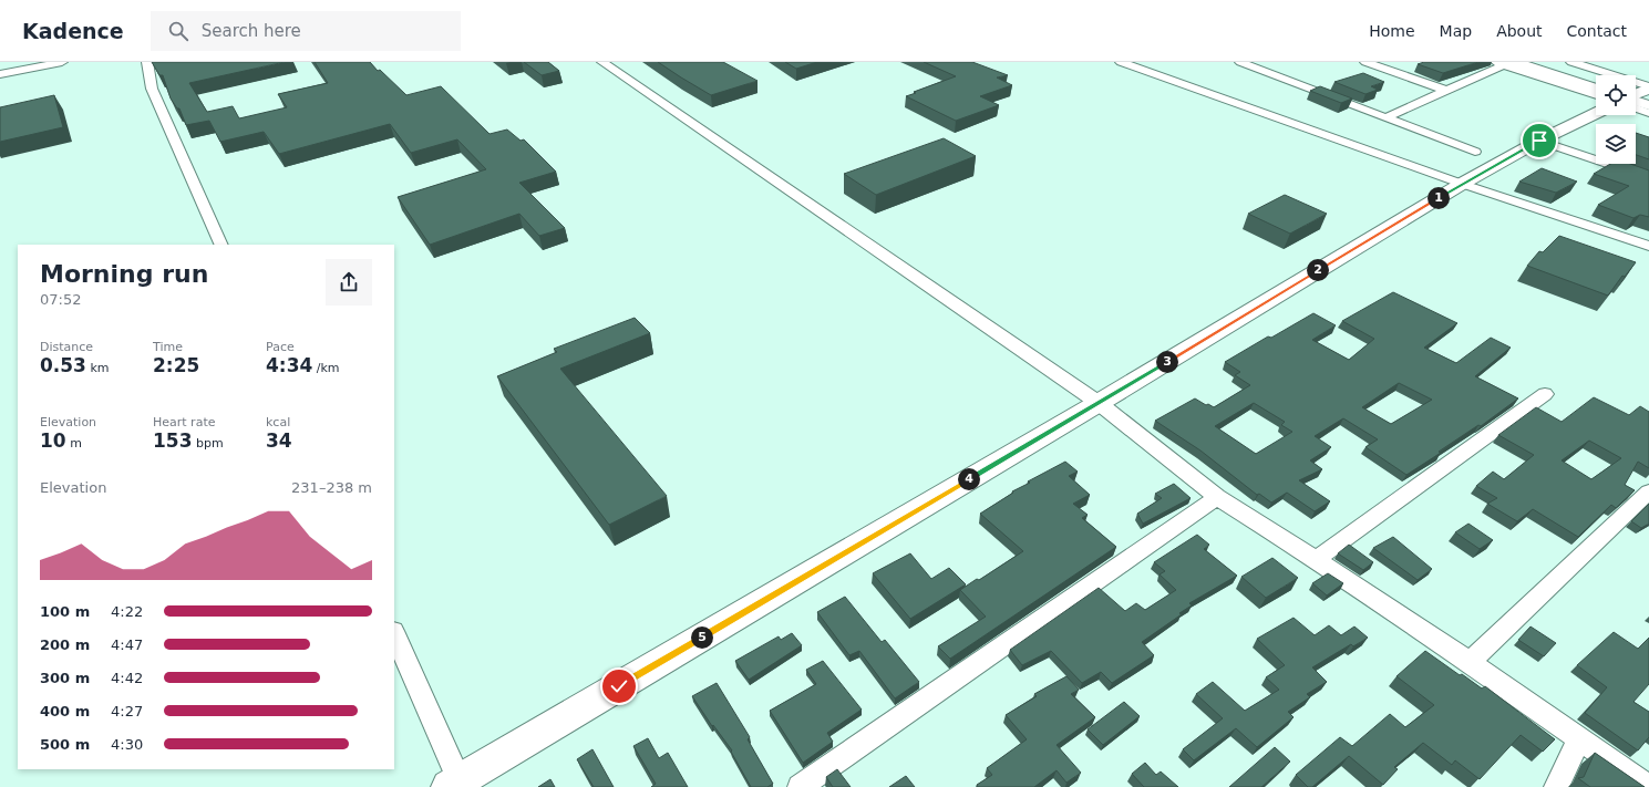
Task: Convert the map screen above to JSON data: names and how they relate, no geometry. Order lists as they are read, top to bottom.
{
  "page": {
    "header": "Kadence",
    "search": "Search here",
    "nav": [
      "Home",
      "Map",
      "About",
      "Contact"
    ],
    "pins": [
      "1",
      "2",
      "3",
      "4",
      "5"
    ],
    "heading": ["Morning run", "07:52"],
    "stats": [
      ["Distance", "0.53 km"],
      ["Time", "2:25"],
      ["Pace", "4:34 /km"],
      ["Elevation", "10 m"],
      ["Heart rate", "153 bpm"],
      ["kcal", "34"]
    ],
    "chart": ["Elevation", "231–238 m"],
    "list": [
      {
        "name": "100 m",
        "note": "4:22"
      },
      {
        "name": "200 m",
        "note": "4:47"
      },
      {
        "name": "300 m",
        "note": "4:42"
      },
      {
        "name": "400 m",
        "note": "4:27"
      },
      {
        "name": "500 m",
        "note": "4:30"
      }
    ]
  }
}
